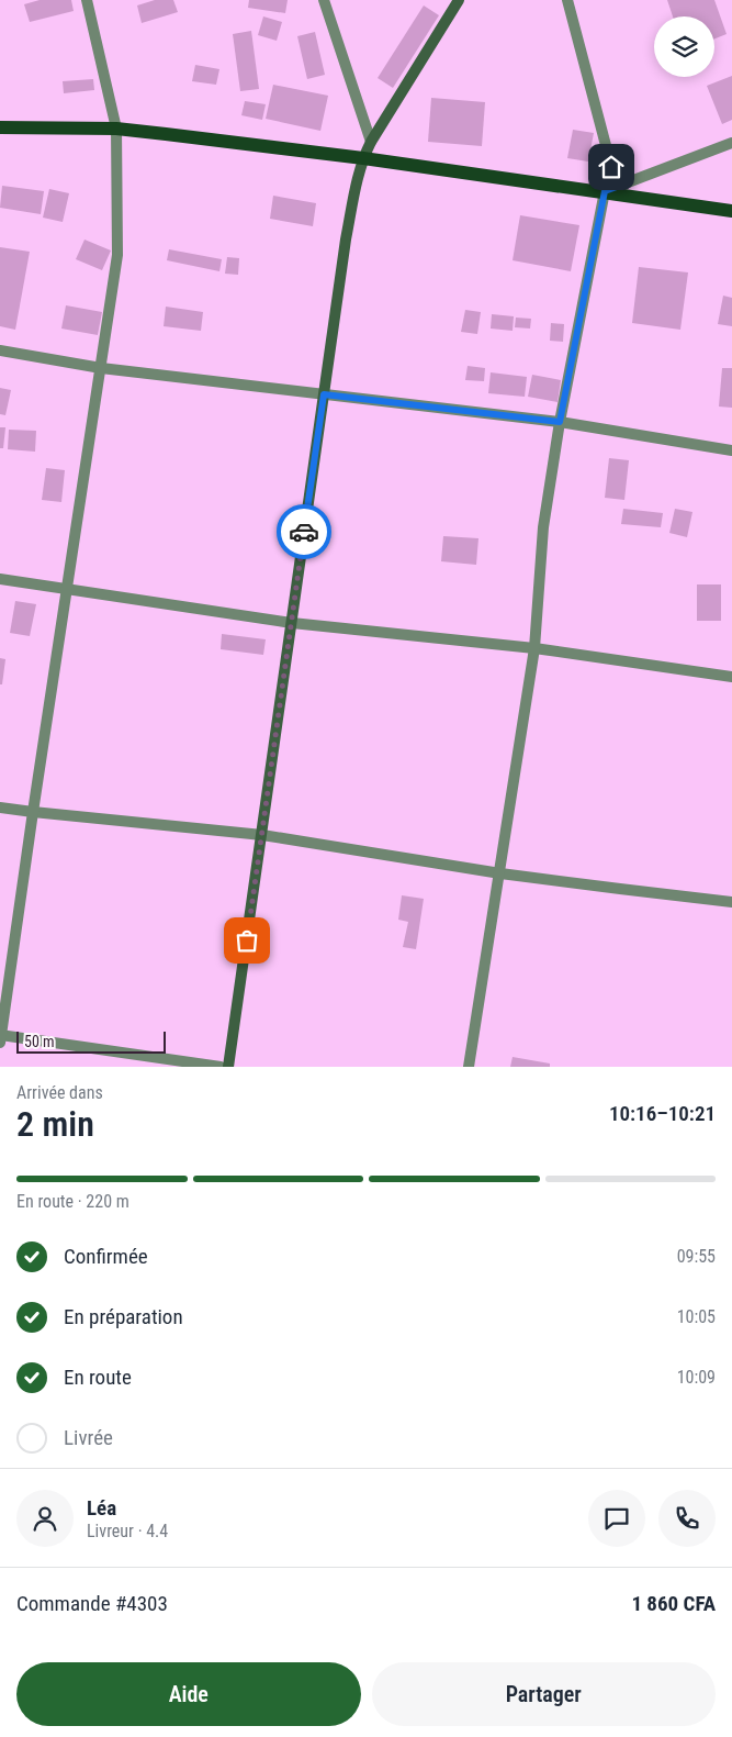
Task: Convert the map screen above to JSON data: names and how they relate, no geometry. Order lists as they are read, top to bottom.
{
  "scale_bar": "50 m",
  "page": {
    "scale": "50 m",
    "heading": ["2 min", "Arrivée dans", "10:16–10:21"],
    "panel": [
      "Léa",
      "Livreur · 4.4",
      "Commande #4303",
      "1 860 CFA"
    ],
    "bar": "En route · 220 m",
    "list": [
      ["Confirmée", "09:55"],
      ["En préparation", "10:05"],
      ["En route", "10:09"],
      "Livrée"
    ],
    "buttons": ["Aide", "Partager"]
  }
}
